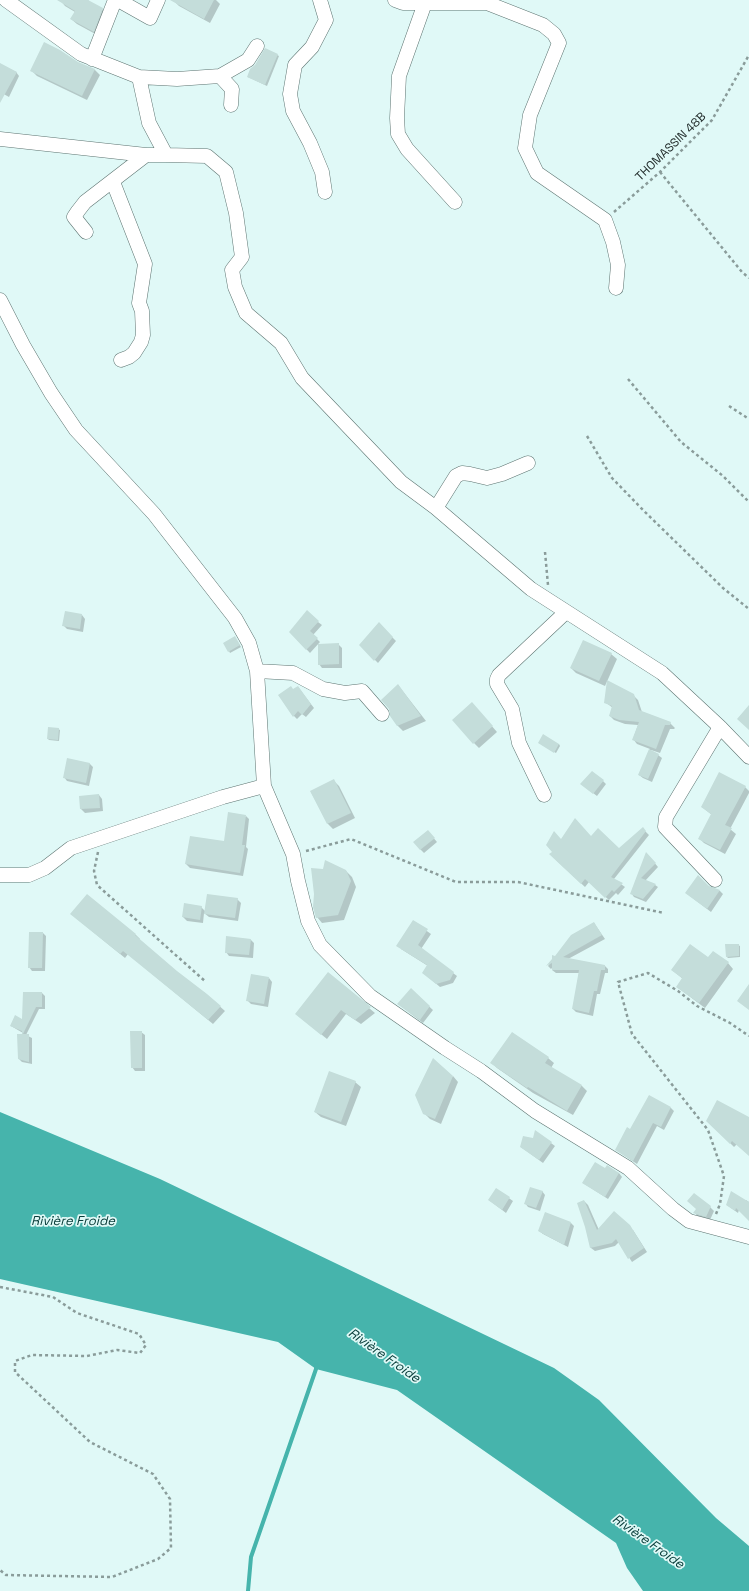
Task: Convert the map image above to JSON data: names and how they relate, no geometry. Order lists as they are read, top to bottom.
{
  "streets": {
    "path": ["THOMASSIN 48B"]
  },
  "water": ["Rivière Froide"]
}
